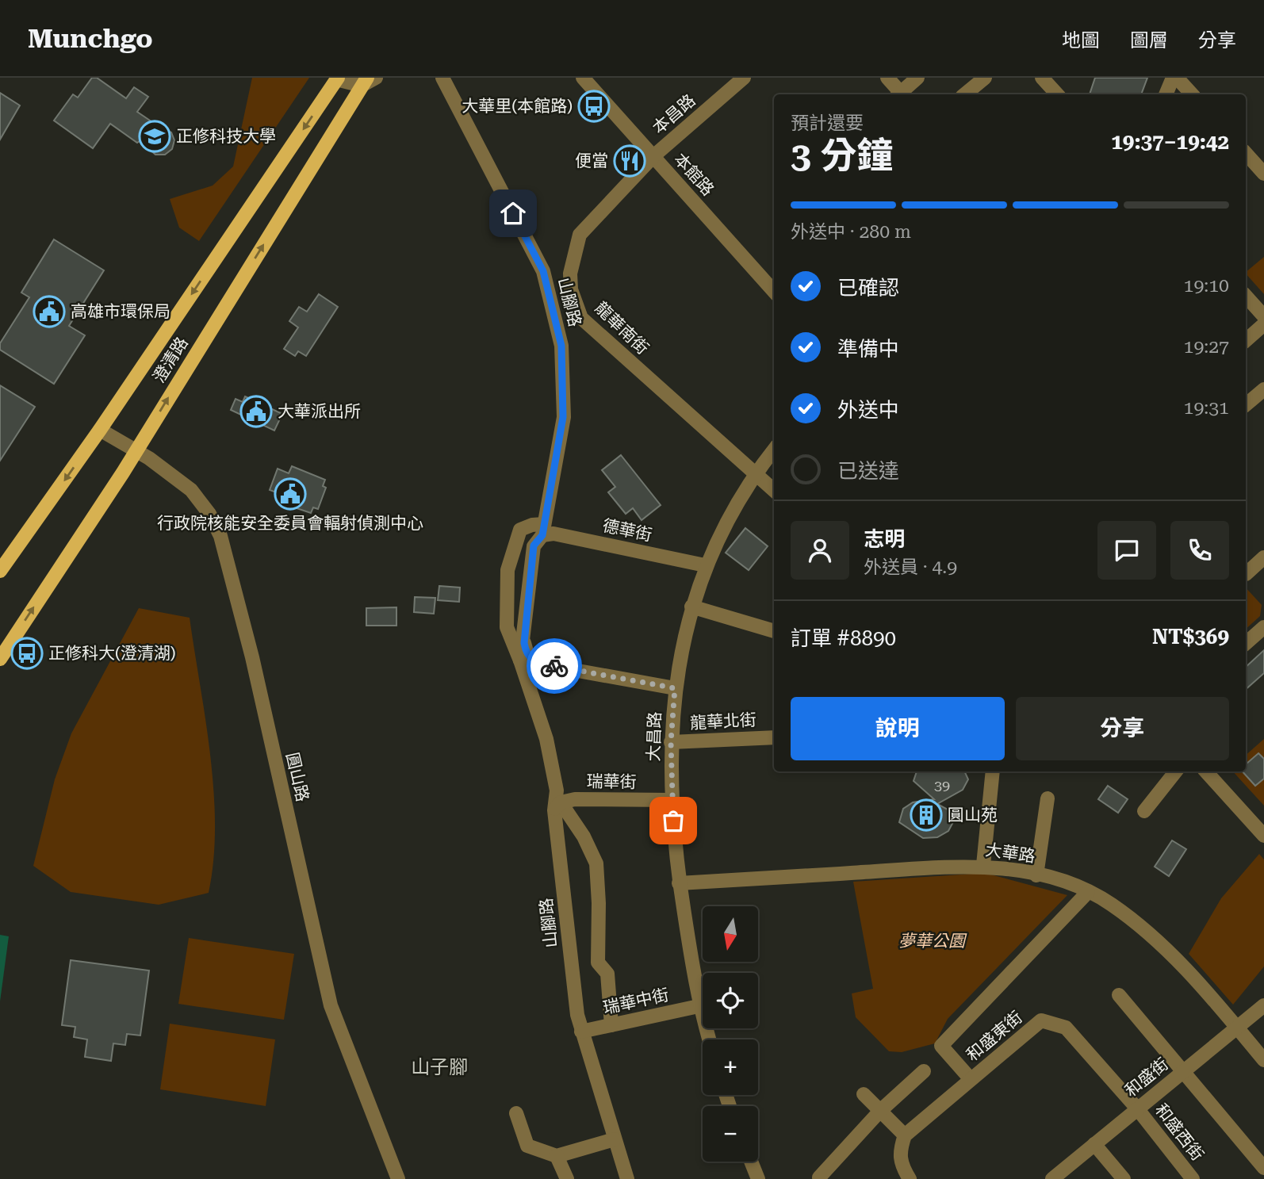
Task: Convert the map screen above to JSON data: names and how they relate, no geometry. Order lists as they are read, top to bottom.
{
  "streets": {
    "main road": ["澄清路"],
    "street": [
      "本昌路",
      "本館路",
      "山腳路",
      "龍華南街",
      "德華街",
      "龍華北街",
      "大昌路",
      "圓山路",
      "瑞華街",
      "大華路",
      "瑞華中街",
      "和盛東街",
      "和盛街",
      "和盛西街"
    ]
  },
  "crossings": [
    ["本昌路", "本館路"],
    ["本昌路", "龍華南街"],
    ["本館路", "龍華南街"],
    ["山腳路", "德華街"],
    ["山腳路", "瑞華街"],
    ["山腳路", "瑞華中街"],
    ["龍華南街", "大昌路"],
    ["澄清路", "圓山路"],
    ["德華街", "大昌路"],
    ["龍華北街", "大昌路"],
    ["大昌路", "瑞華街"],
    ["大昌路", "大華路"],
    ["大昌路", "瑞華中街"],
    ["大華路", "和盛街"],
    ["和盛東街", "和盛街"],
    ["和盛東街", "和盛西街"],
    ["和盛街", "和盛西街"]
  ],
  "districts": ["山子腳"],
  "parks": ["夢華公園"],
  "places": {
    "bus stop": ["大華里(本館路)", "正修科大(澄清湖)"],
    "school or university": ["正修科技大學"],
    "restaurant": ["便當"],
    "public building": ["高雄市環保局", "大華派出所", "行政院核能安全委員會輻射偵測中心"],
    "building": ["圓山苑"]
  },
  "house_numbers": ["39"],
  "north": "bottom",
  "page": {
    "header": "Munchgo",
    "nav": ["地圖", "圖層", "分享"],
    "heading": ["3 分鐘", "預計還要", "19:37–19:42"],
    "panel": [
      "志明",
      "外送員 · 4.9",
      "訂單 #8890",
      "NT$369"
    ],
    "bar": "外送中 · 280 m",
    "list": [
      ["已確認", "19:10"],
      ["準備中", "19:27"],
      ["外送中", "19:31"],
      "已送達"
    ],
    "buttons": ["說明", "分享"],
    "map_buttons": ["+", "−"]
  }
}
